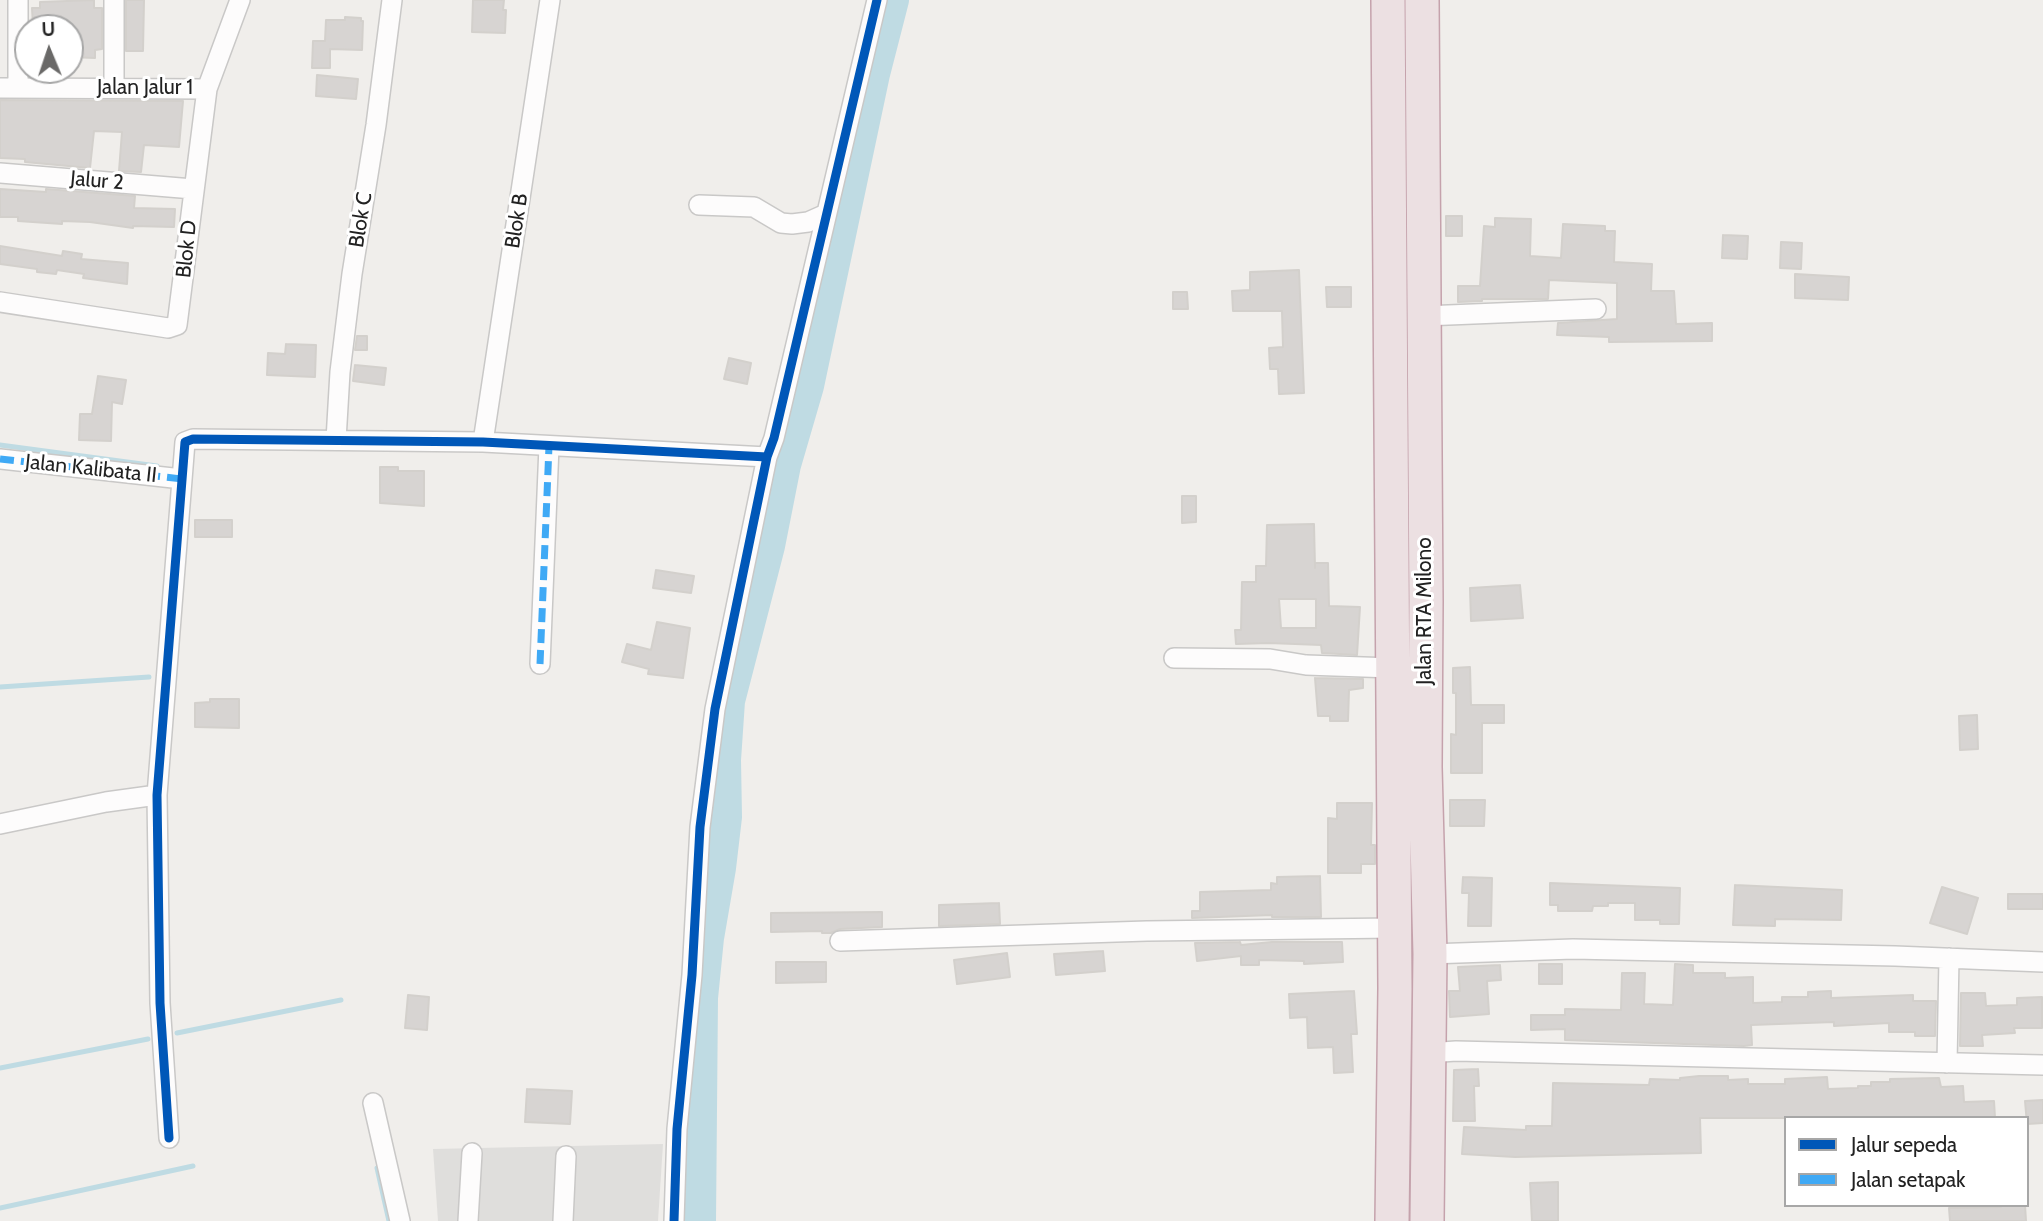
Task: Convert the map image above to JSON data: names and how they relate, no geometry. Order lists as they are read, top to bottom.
{
  "streets": {
    "highway": ["Jalan RTA Milono"],
    "street": [
      "Jalan Jalur 1",
      "Jalur 2",
      "Blok C",
      "Blok B",
      "Blok D",
      "Jalan Kalibata II"
    ]
  },
  "crossings": [
    ["Jalan Jalur 1", "Blok D"],
    ["Jalur 2", "Blok D"]
  ],
  "legend": ["Jalur sepeda", "Jalan setapak"],
  "north": "top"
}
